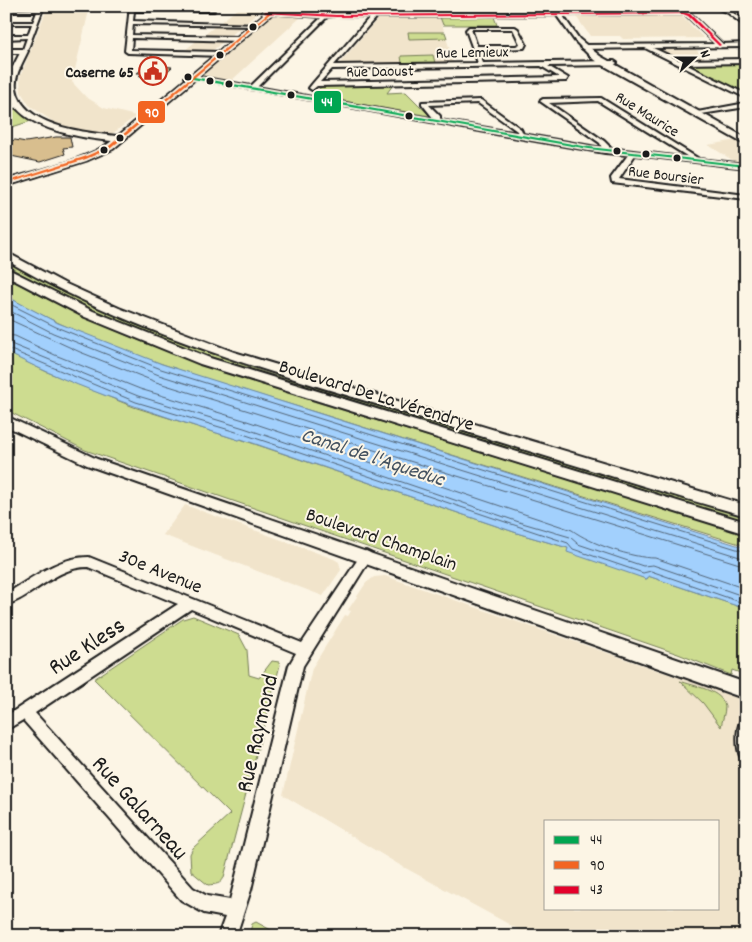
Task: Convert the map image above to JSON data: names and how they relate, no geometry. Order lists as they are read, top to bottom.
{
  "streets": {
    "main road": ["Boulevard De La Vérendrye", "Boulevard Champlain"],
    "street": [
      "Rue Lemieux",
      "Rue Daoust",
      "Rue Maurice",
      "Rue Boursier",
      "30e Avenue",
      "Rue Kless",
      "Rue Raymond",
      "Rue Galarneau"
    ]
  },
  "crossings": [
    ["Rue Lemieux", "Rue Daoust"],
    ["Boulevard Champlain", "Rue Raymond"],
    ["30e Avenue", "Rue Kless"],
    ["30e Avenue", "Rue Raymond"],
    ["Rue Kless", "Rue Galarneau"],
    ["Rue Raymond", "Rue Galarneau"]
  ],
  "water": ["Canal de l'Aqueduc"],
  "places": {
    "public building": ["Caserne 65"]
  },
  "lines": ["transit line 90", "transit line 43", "transit line 44"],
  "legend": ["44", "90", "43"],
  "north": "right"
}
